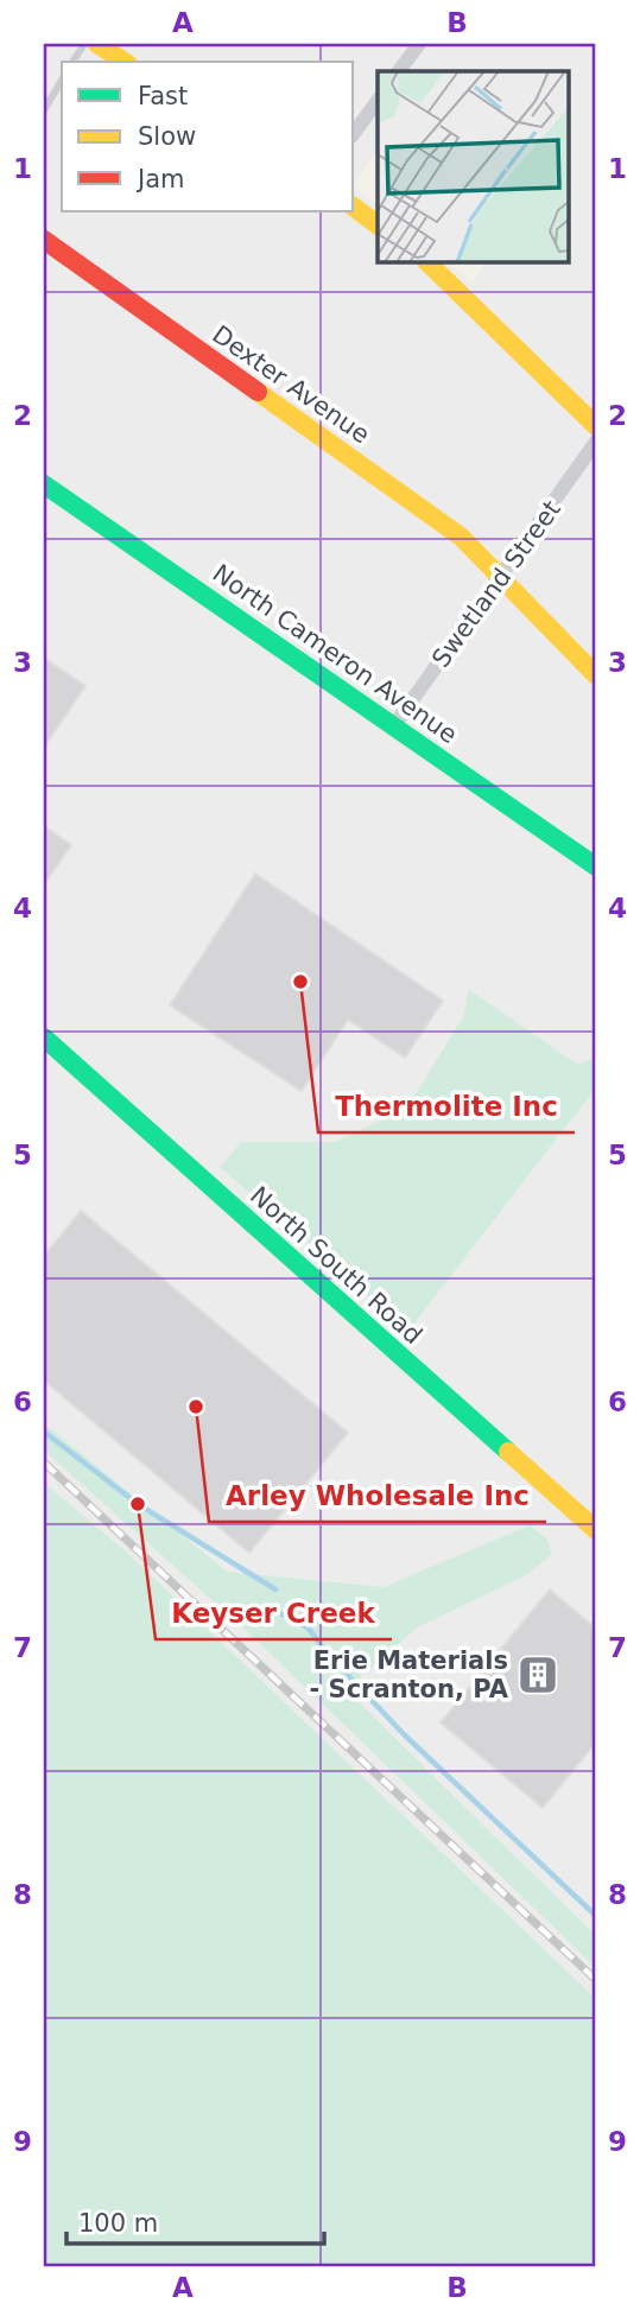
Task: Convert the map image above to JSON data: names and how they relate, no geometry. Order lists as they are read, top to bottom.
{
  "streets": {
    "street": [
      "Dexter Avenue",
      "Swetland Street",
      "North Cameron Avenue",
      "North South Road"
    ]
  },
  "crossings": [
    ["Dexter Avenue", "Swetland Street"],
    ["Swetland Street", "North Cameron Avenue"]
  ],
  "places": {
    "other": ["Thermolite Inc", "Arley Wholesale Inc", "Keyser Creek"],
    "building": ["Erie Materials - Scranton, PA"]
  },
  "legend": ["Fast", "Slow", "Jam"],
  "scale_bar": "100 m",
  "grid": {
    "columns": ["A", "B"],
    "rows": [
      "1",
      "2",
      "3",
      "4",
      "5",
      "6",
      "7",
      "8",
      "9"
    ]
  }
}
